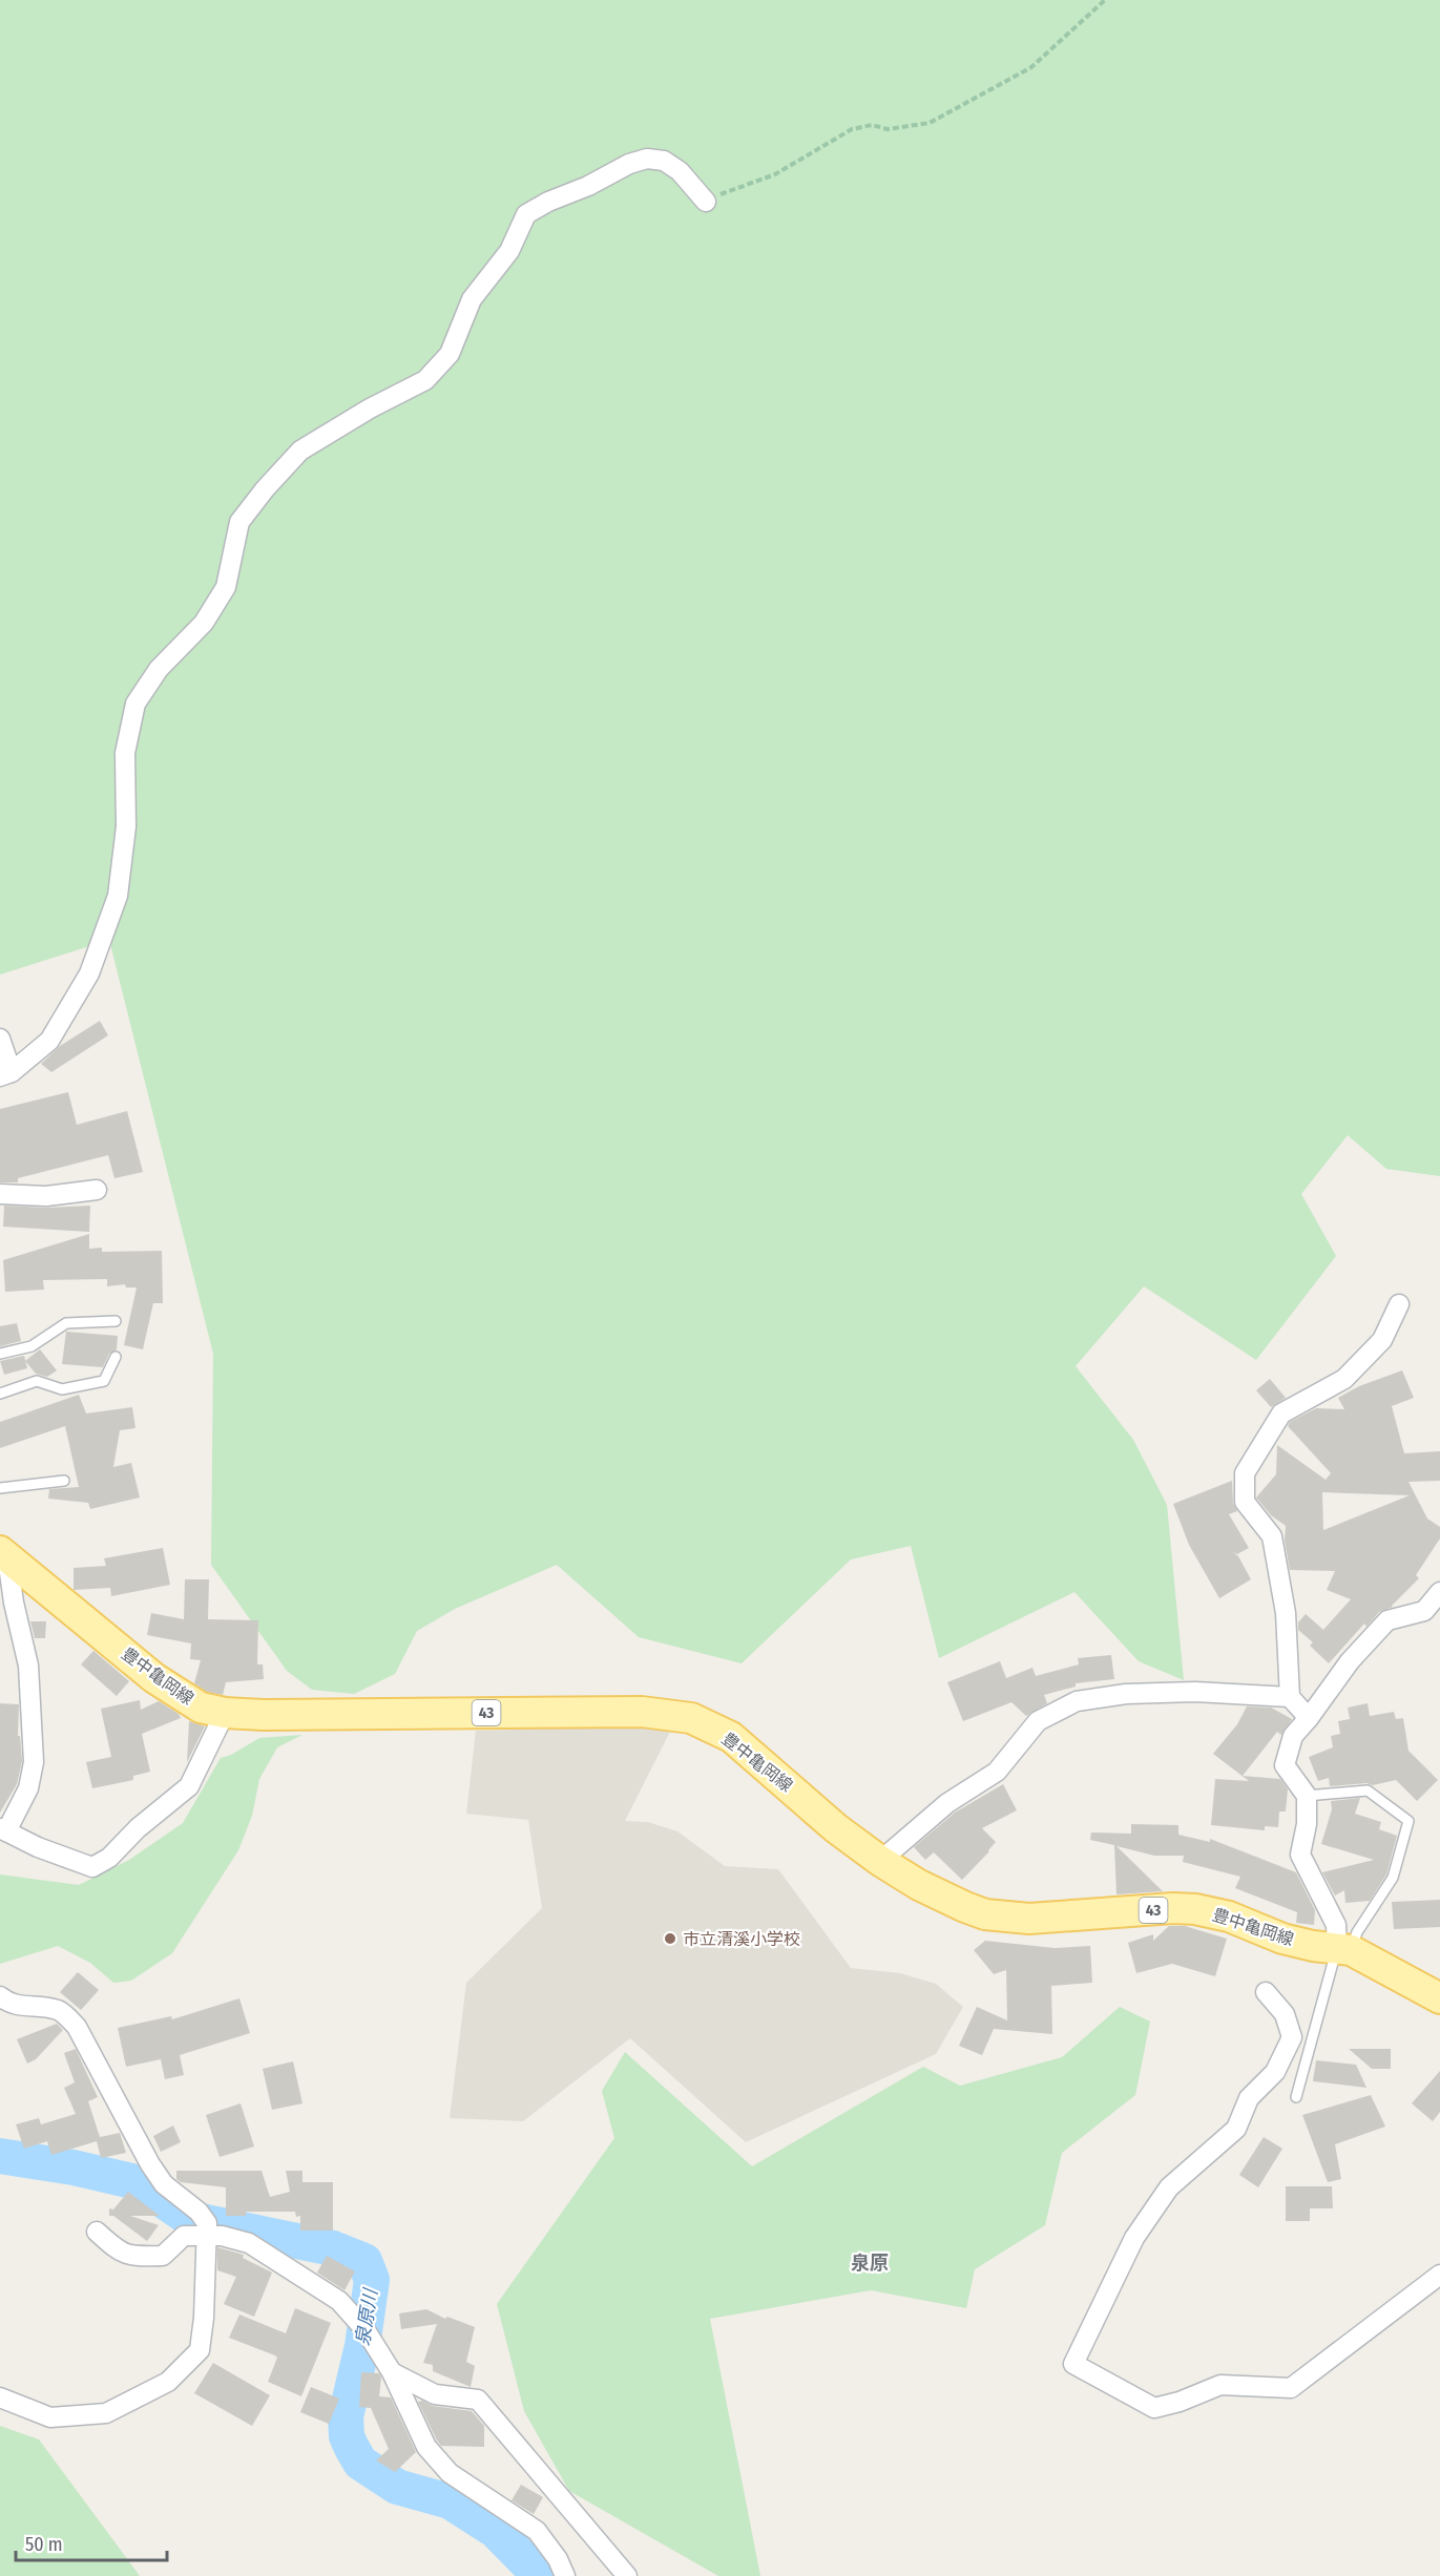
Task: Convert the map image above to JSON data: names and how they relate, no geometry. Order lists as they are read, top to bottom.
{
  "streets": {
    "main road": ["豊中亀岡線", "43"]
  },
  "districts": ["泉原"],
  "water": ["泉原川"],
  "places": ["市立清溪小学校"],
  "scale_bar": "50 m"
}
